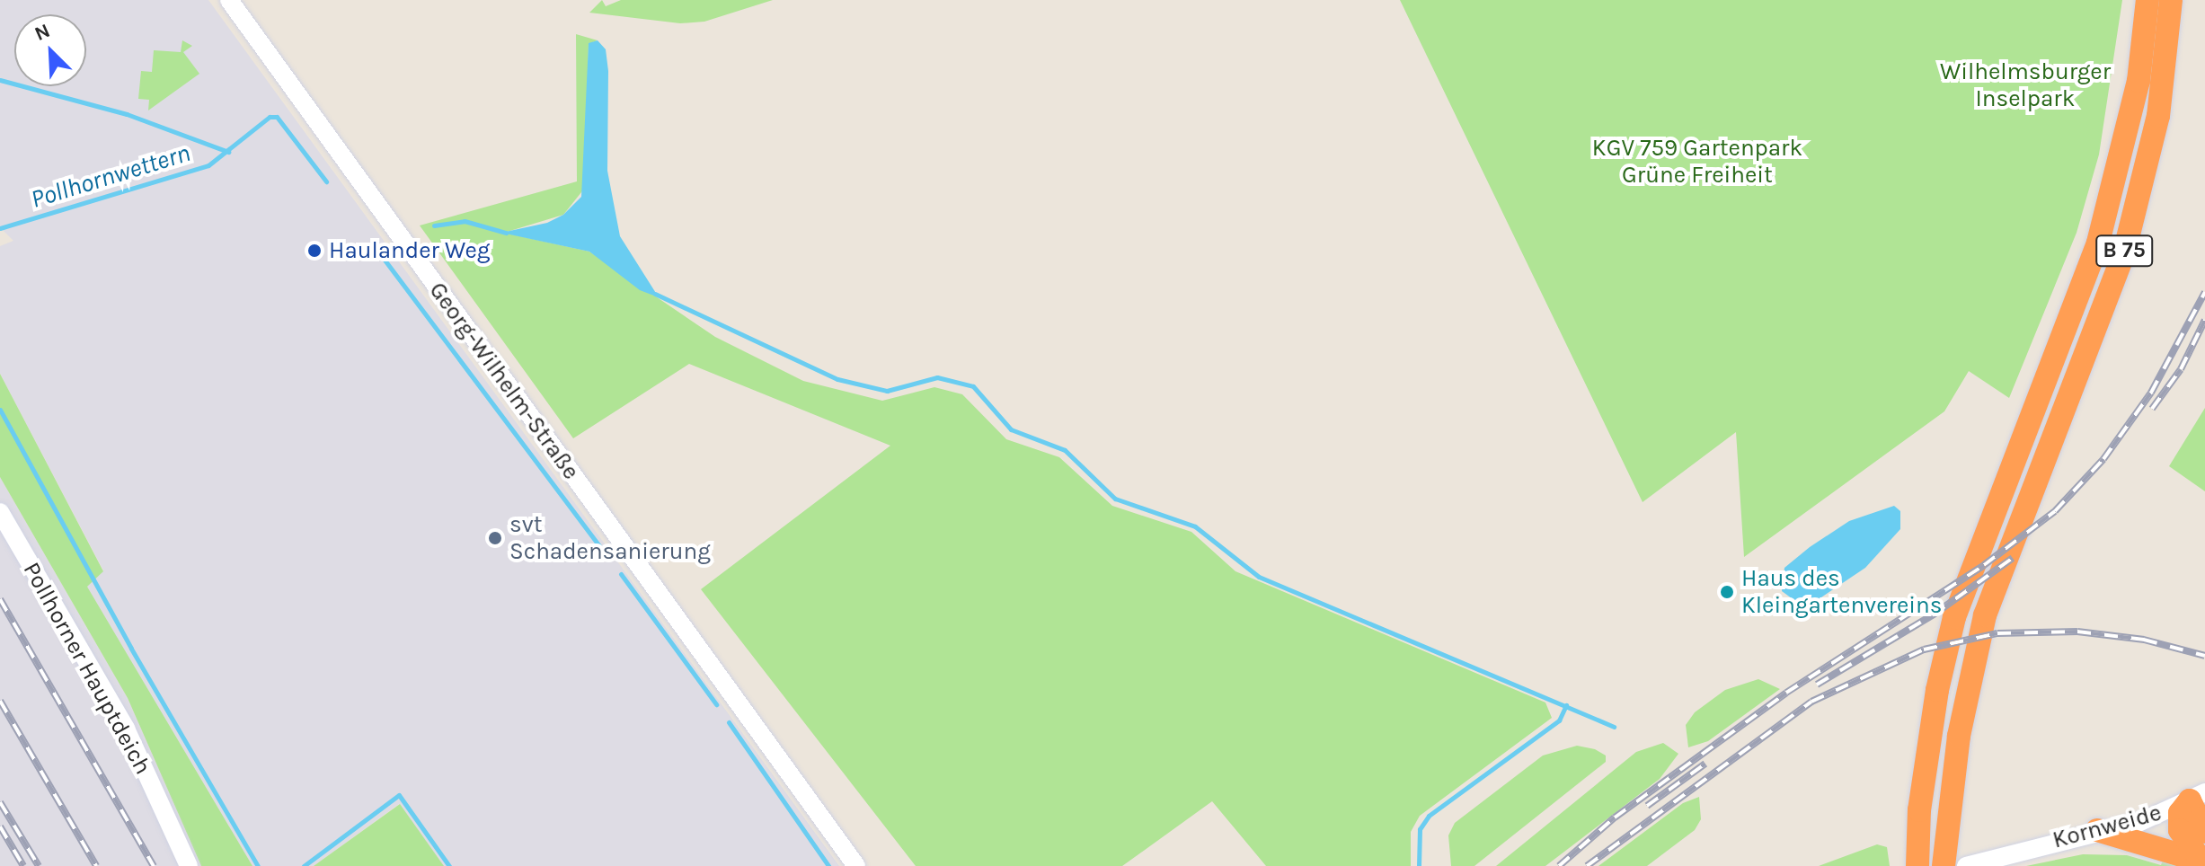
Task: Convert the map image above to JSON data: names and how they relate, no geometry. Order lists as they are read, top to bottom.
{
  "streets": {
    "highway": ["B 75"],
    "main road": ["Georg-Wilhelm-Straße", "Pollhorner Hauptdeich", "Kornweide"]
  },
  "water": ["Pollhornwettern"],
  "parks": ["Wilhelmsburger Inselpark", "KGV 759 Gartenpark Grüne Freiheit"],
  "places": ["Haulander Weg", "svt Schadensanierung", "Haus des Kleingartenvereins"],
  "north": "top left"
}
